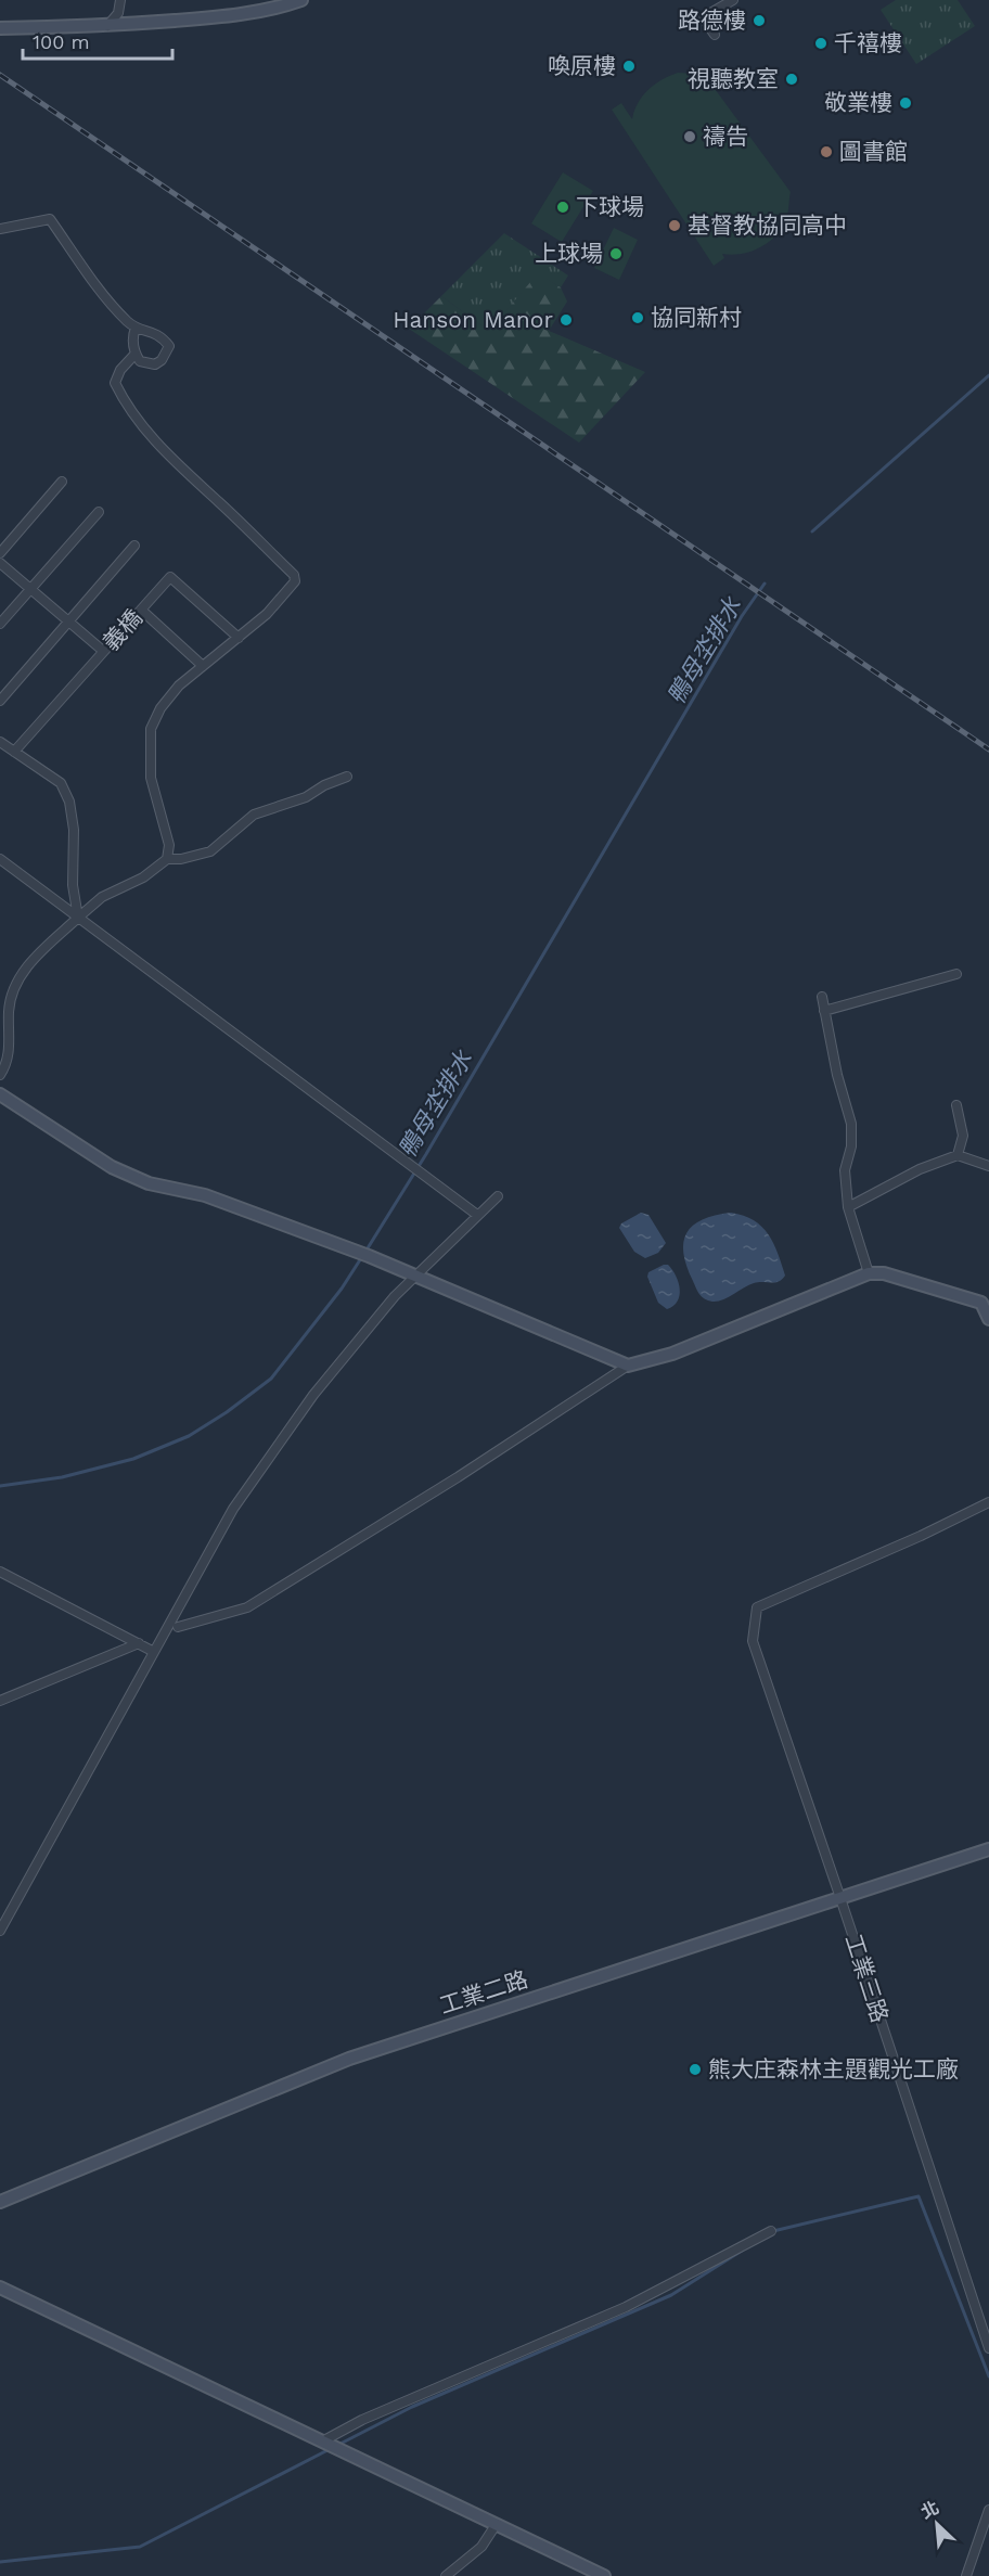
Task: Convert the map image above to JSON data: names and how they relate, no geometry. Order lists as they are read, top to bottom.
{
  "streets": {
    "street": ["義橋", "工業三路", "工業二路"]
  },
  "crossings": [
    ["工業三路", "工業二路"]
  ],
  "water": ["鴨母坔排水"],
  "places": [
    "路德樓",
    "千禧樓",
    "喚原樓",
    "視聽教室",
    "敬業樓",
    "禱告",
    "圖書館",
    "下球場",
    "基督教協同高中",
    "上球場",
    "協同新村",
    "Hanson Manor",
    "熊大庄森林主題觀光工廠"
  ],
  "scale_bar": "100 m",
  "north": "top left"
}
